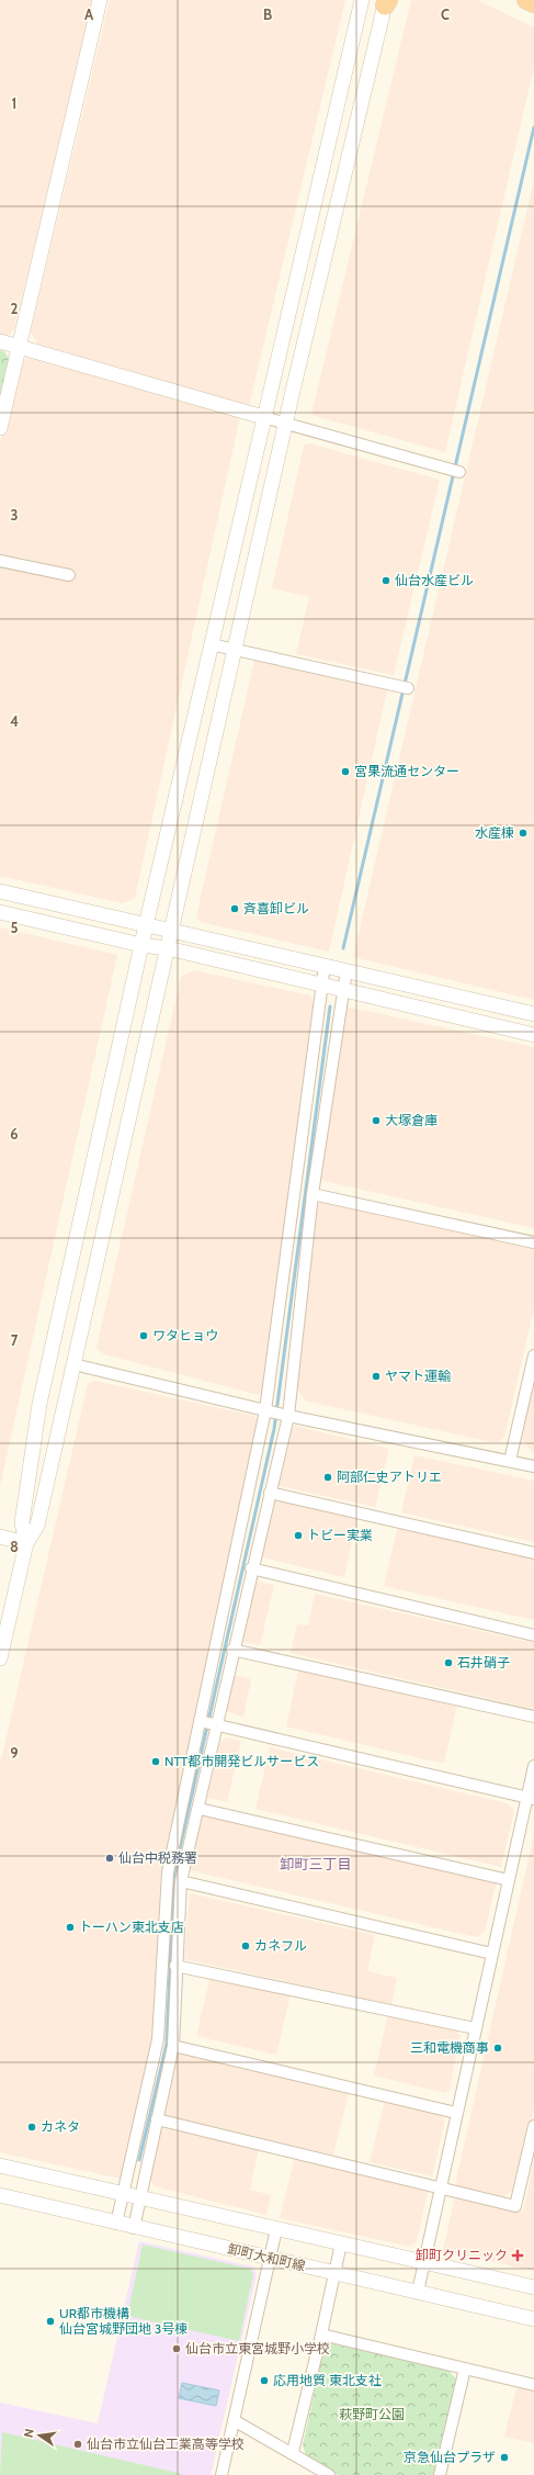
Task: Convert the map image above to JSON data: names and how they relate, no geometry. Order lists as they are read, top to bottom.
{
  "streets": {
    "street": ["卸町大和町線"]
  },
  "districts": ["卸町三丁目"],
  "parks": ["萩野町公園"],
  "places": {
    "other": [
      "仙台水産ビル",
      "宮果流通センター",
      "水産棟",
      "斉喜卸ビル",
      "大塚倉庫",
      "ワタヒョウ",
      "ヤマト運輸",
      "阿部仁史アトリエ",
      "トビー実業",
      "石井硝子",
      "NTT都市開発ビルサービス",
      "仙台中税務署",
      "トーハン東北支店",
      "カネフル",
      "三和電機商事",
      "カネタ",
      "UR都市機構 仙台宮城野団地 3号棟",
      "仙台市立東宮城野小学校",
      "応用地質 東北支社",
      "仙台市立仙台工業高等学校",
      "京急仙台プラザ"
    ],
    "health": ["卸町クリニック"]
  },
  "north": "left",
  "grid": {
    "columns": ["A", "B", "C"],
    "rows": [
      "1",
      "2",
      "3",
      "4",
      "5",
      "6",
      "7",
      "8",
      "9"
    ]
  }
}
